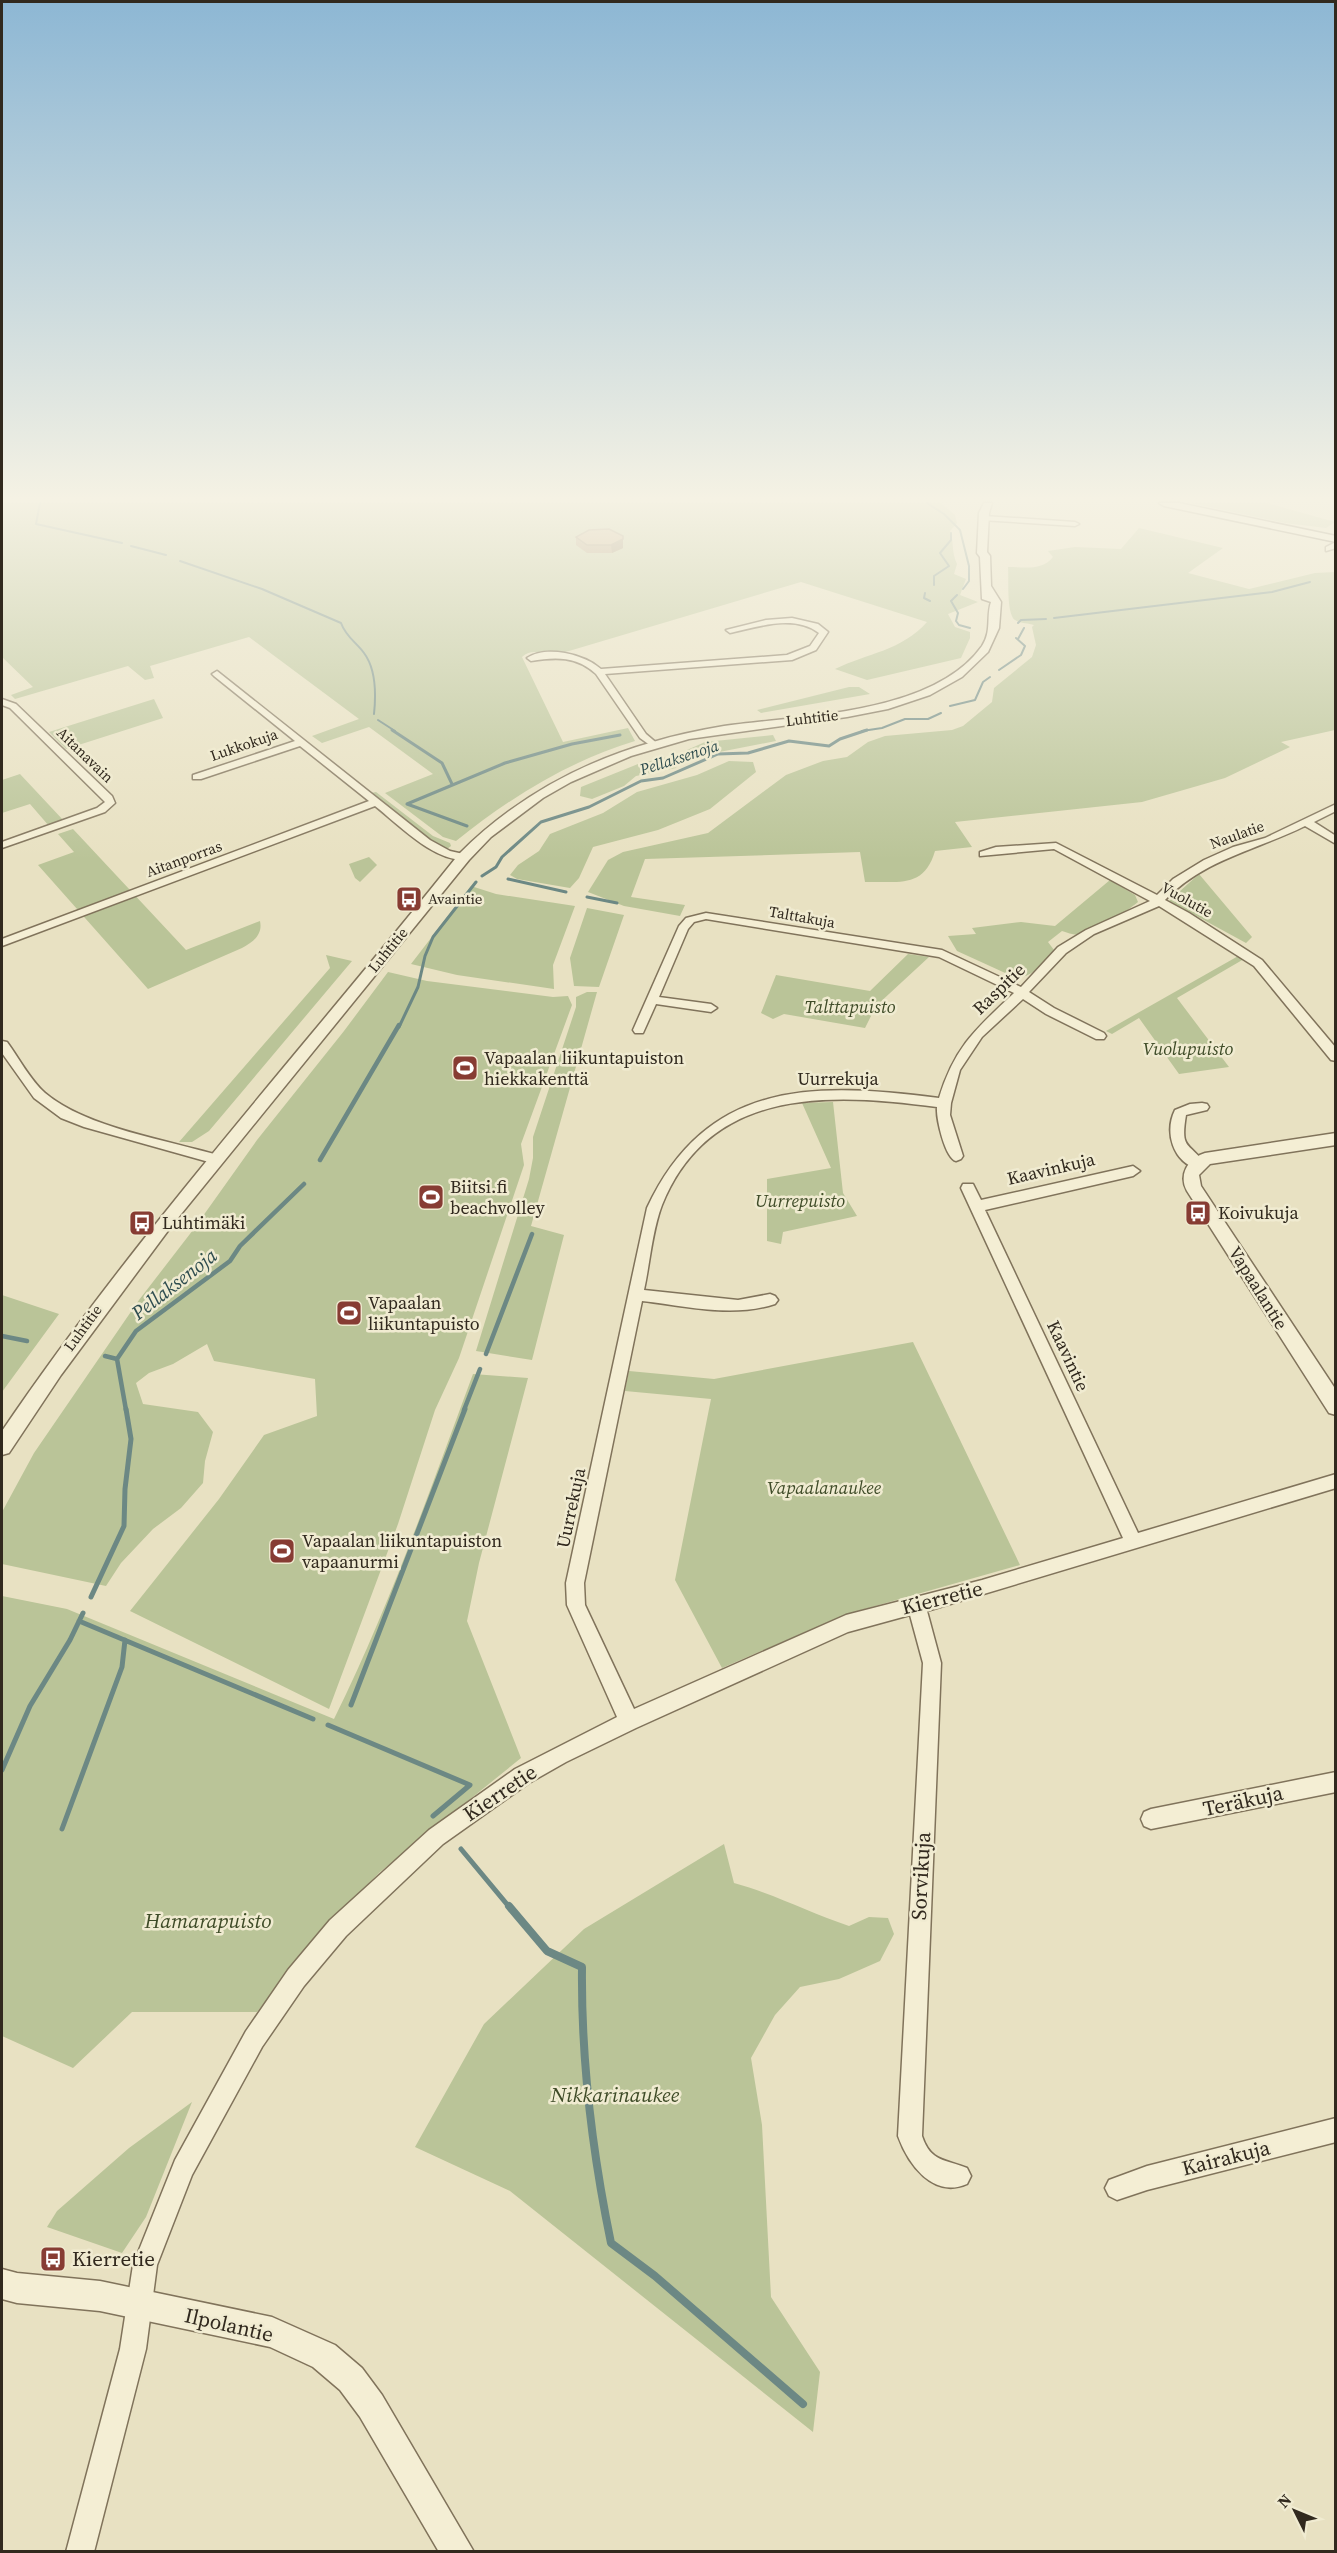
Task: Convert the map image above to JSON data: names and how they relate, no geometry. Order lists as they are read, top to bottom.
{
  "streets": {
    "street": [
      "Luhtitie",
      "Lukkokuja",
      "Aitanavain",
      "Naulatie",
      "Aitanporras",
      "Vuolutie",
      "Talttakuja",
      "Raspitie",
      "Uurrekuja",
      "Kaavinkuja",
      "Vapaalantie",
      "Kaavintie",
      "Kierretie",
      "Teräkuja",
      "Sorvikuja",
      "Kairakuja",
      "Ilpolantie"
    ]
  },
  "crossings": [
    ["Naulatie", "Vuolutie"],
    ["Naulatie", "Raspitie"],
    ["Vuolutie", "Raspitie"],
    ["Talttakuja", "Raspitie"],
    ["Raspitie", "Uurrekuja"],
    ["Uurrekuja", "Kierretie"],
    ["Kaavinkuja", "Kaavintie"],
    ["Kaavintie", "Kierretie"],
    ["Kierretie", "Sorvikuja"],
    ["Kierretie", "Ilpolantie"]
  ],
  "water": ["Pellaksenoja"],
  "parks": [
    "Talttapuisto",
    "Vuolupuisto",
    "Uurrepuisto",
    "Vapaalanaukee",
    "Hamarapuisto",
    "Nikkarinaukee"
  ],
  "places": {
    "bus stop": [
      "Avaintie",
      "Koivukuja",
      "Luhtimäki",
      "Kierretie"
    ],
    "sports": [
      "Vapaalan liikuntapuiston hiekkakenttä",
      "Biitsi.fi beachvolley",
      "Vapaalan liikuntapuisto",
      "Vapaalan liikuntapuiston vapaanurmi"
    ]
  },
  "north": "top left"
}
